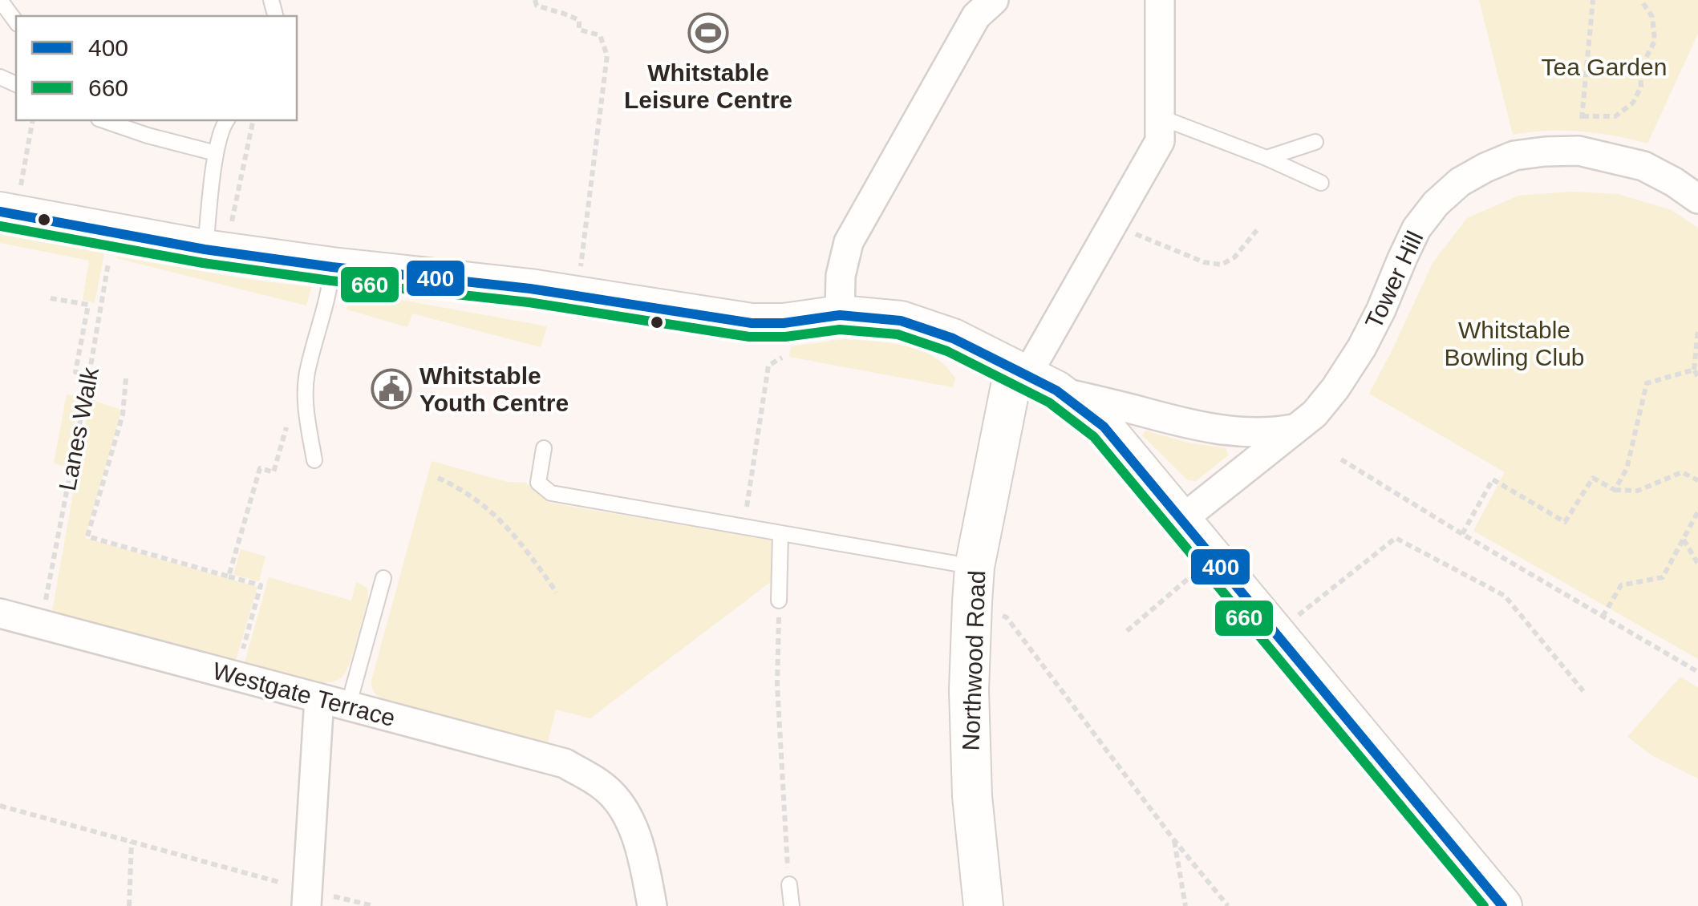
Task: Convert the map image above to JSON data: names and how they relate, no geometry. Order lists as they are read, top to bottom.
{
  "streets": {
    "main road": ["Northwood Road"],
    "street": ["Tower Hill", "Westgate Terrace"],
    "path": ["Lanes Walk"]
  },
  "crossings": [
    ["Lanes Walk", "Westgate Terrace"]
  ],
  "parks": ["Tea Garden", "Whitstable Bowling Club"],
  "places": {
    "sports": ["Whitstable Leisure Centre"],
    "public building": ["Whitstable Youth Centre"]
  },
  "lines": ["transit line 400", "transit line 660"],
  "legend": ["400", "660"]
}
